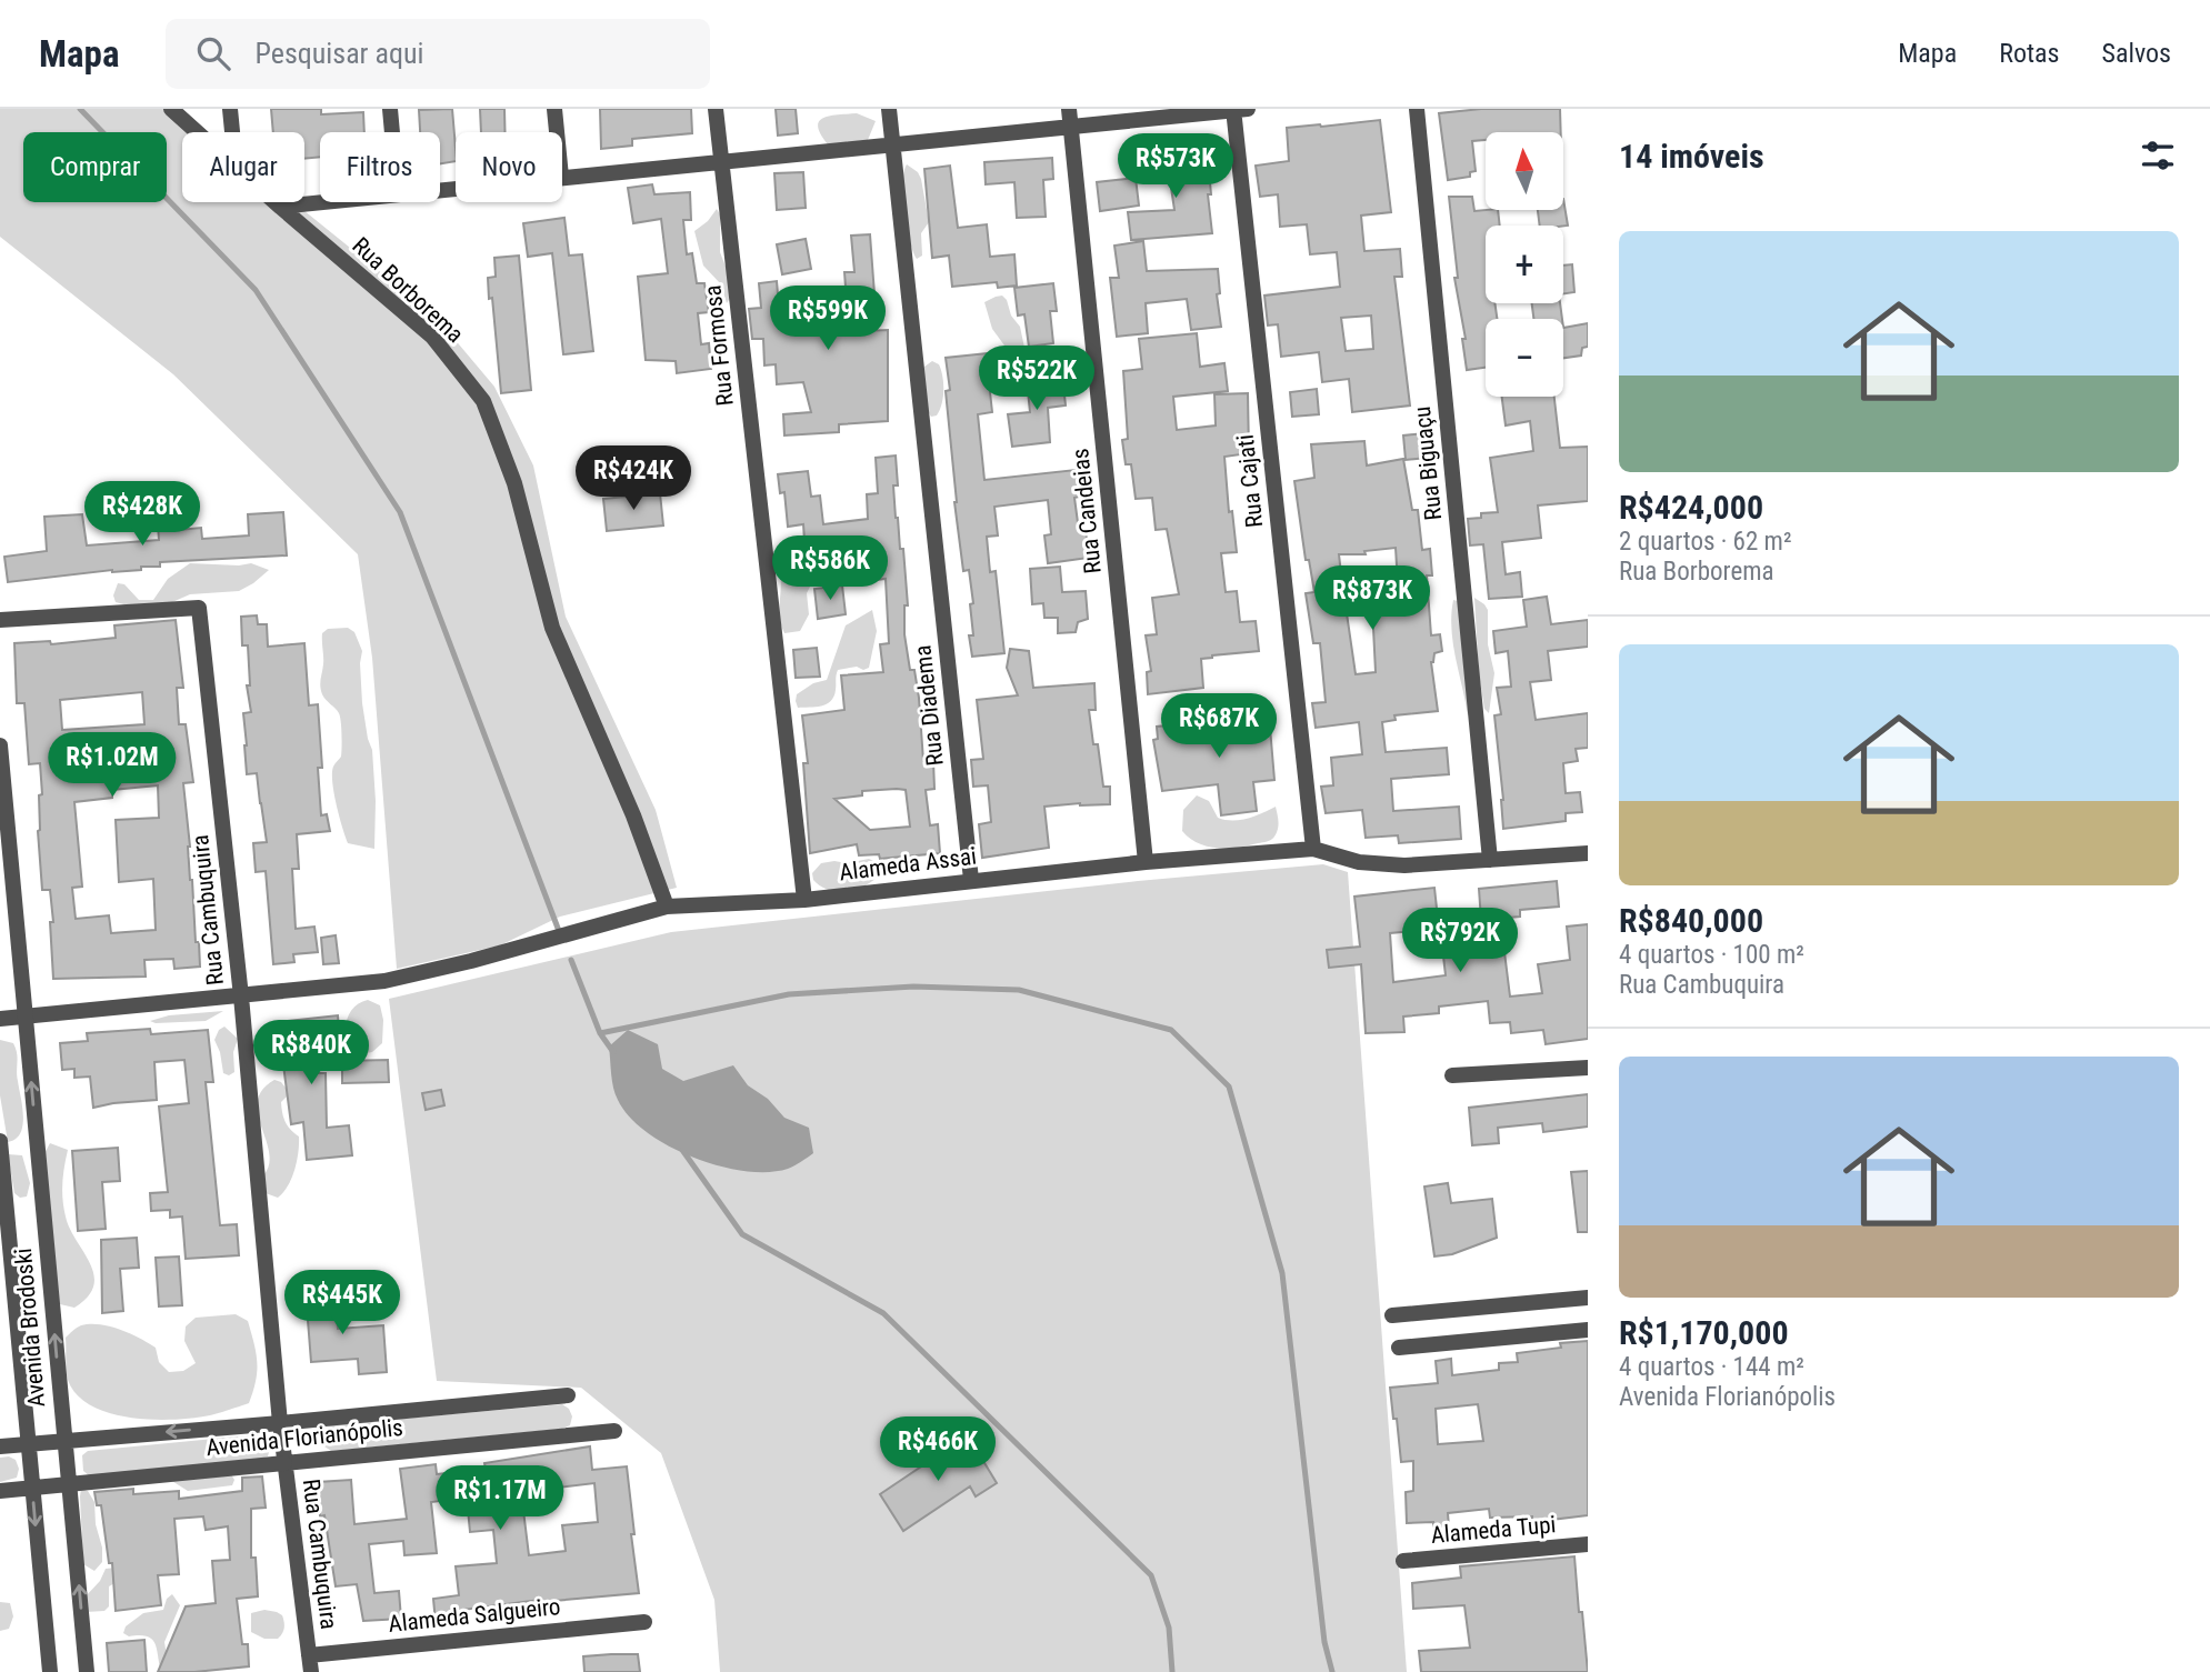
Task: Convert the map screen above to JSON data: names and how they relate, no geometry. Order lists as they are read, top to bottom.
{
  "streets": {
    "street": [
      "Rua Borborema",
      "Rua Formosa",
      "Rua Biguaçu",
      "Rua Cajati",
      "Rua Candeias",
      "Rua Diadema",
      "Alameda Assai",
      "Rua Cambuquira",
      "Avenida Brodoski",
      "Avenida Florianópolis",
      "Alameda Tupi",
      "Alameda Salgueiro"
    ]
  },
  "crossings": [
    ["Rua Borborema", "Alameda Assai"],
    ["Rua Formosa", "Alameda Assai"],
    ["Rua Biguaçu", "Alameda Assai"],
    ["Rua Cajati", "Alameda Assai"],
    ["Rua Candeias", "Alameda Assai"],
    ["Rua Diadema", "Alameda Assai"],
    ["Alameda Assai", "Rua Cambuquira"],
    ["Alameda Assai", "Avenida Brodoski"],
    ["Rua Cambuquira", "Avenida Florianópolis"],
    ["Rua Cambuquira", "Alameda Salgueiro"],
    ["Avenida Brodoski", "Avenida Florianópolis"]
  ],
  "north": "top",
  "page": {
    "header": "Mapa",
    "search": "Pesquisar aqui",
    "nav": ["Mapa", "Rotas", "Salvos"],
    "heading": "14 imóveis",
    "map_buttons": ["+", "−"],
    "chip": [
      "Comprar",
      "Alugar",
      "Filtros",
      "Novo"
    ],
    "price": [
      "R$573K",
      "R$599K",
      "R$522K",
      "R$424K",
      "R$428K",
      "R$586K",
      "R$873K",
      "R$687K",
      "R$1.02M",
      "R$792K",
      "R$840K",
      "R$445K",
      "R$466K",
      "R$1.17M"
    ],
    "list": [
      {
        "name": "R$424,000",
        "note": "2 quartos · 62 m² · Rua Borborema"
      },
      {
        "name": "R$840,000",
        "note": "4 quartos · 100 m² · Rua Cambuquira"
      },
      {
        "name": "R$1,170,000",
        "note": "4 quartos · 144 m² · Avenida Florianópolis"
      }
    ]
  }
}
